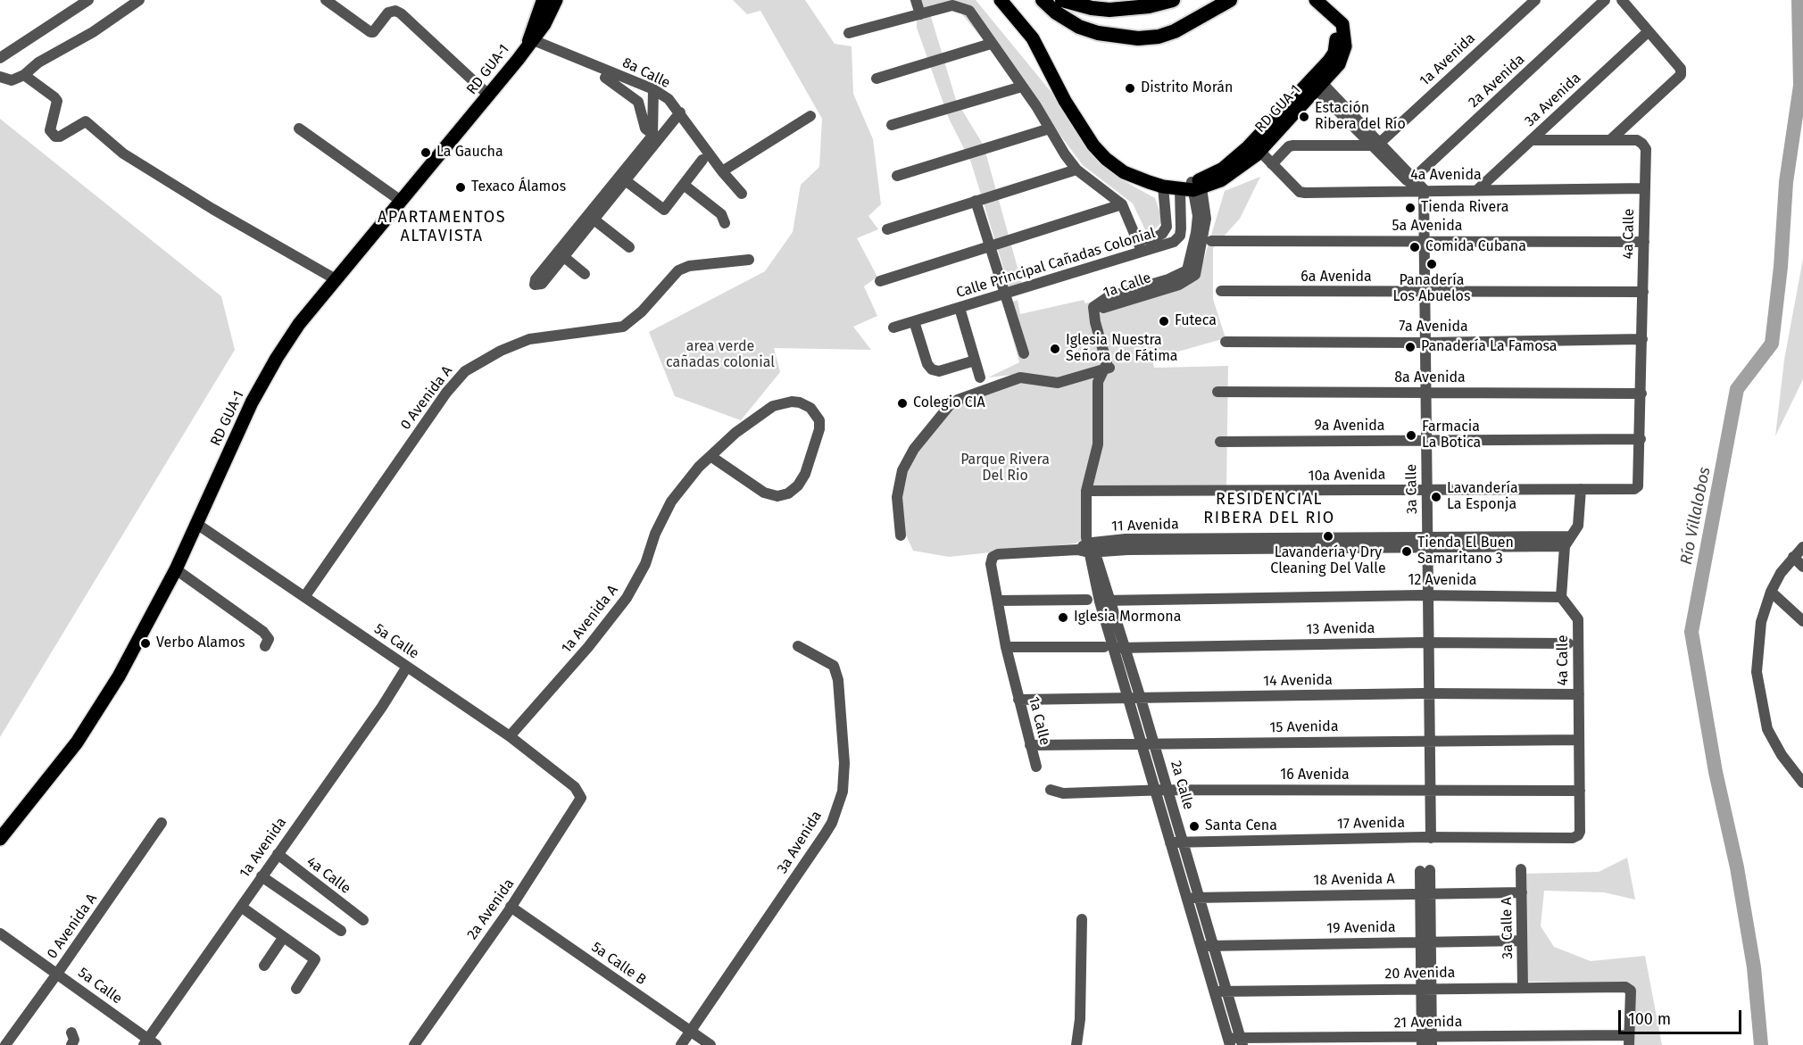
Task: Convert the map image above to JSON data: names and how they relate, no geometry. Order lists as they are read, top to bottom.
{
  "streets": {
    "main road": ["RD GUA-1"],
    "street": [
      "1a Avenida",
      "8a Calle",
      "2a Avenida",
      "3a Avenida",
      "4a Avenida",
      "5a Avenida",
      "4a Calle",
      "Calle Principal Cañadas Colonial",
      "6a Avenida",
      "1a Calle",
      "7a Avenida",
      "8a Avenida",
      "0 Avenida A",
      "9a Avenida",
      "10a Avenida",
      "3a Calle",
      "11 Avenida",
      "12 Avenida",
      "1a Avenida A",
      "13 Avenida",
      "5a Calle",
      "14 Avenida",
      "15 Avenida",
      "16 Avenida",
      "2a Calle",
      "17 Avenida",
      "18 Avenida A",
      "19 Avenida",
      "3a Calle A",
      "5a Calle B",
      "20 Avenida",
      "21 Avenida"
    ]
  },
  "crossings": [
    ["1a Avenida", "4a Calle"],
    ["1a Avenida", "5a Calle"],
    ["RD GUA-1", "8a Calle"],
    ["RD GUA-1", "4a Avenida"],
    ["RD GUA-1", "Calle Principal Cañadas Colonial"],
    ["RD GUA-1", "1a Calle"],
    ["RD GUA-1", "5a Calle"],
    ["2a Avenida", "4a Avenida"],
    ["2a Avenida", "3a Calle"],
    ["2a Avenida", "5a Calle"],
    ["2a Avenida", "5a Calle B"],
    ["3a Avenida", "4a Avenida"],
    ["3a Avenida", "5a Calle B"],
    ["4a Avenida", "4a Calle"],
    ["4a Avenida", "3a Calle"],
    ["5a Avenida", "4a Calle"],
    ["5a Avenida", "3a Calle"],
    ["4a Calle", "6a Avenida"],
    ["4a Calle", "7a Avenida"],
    ["4a Calle", "8a Avenida"],
    ["4a Calle", "9a Avenida"],
    ["4a Calle", "10a Avenida"],
    ["4a Calle", "12 Avenida"],
    ["4a Calle", "14 Avenida"],
    ["4a Calle", "15 Avenida"],
    ["4a Calle", "16 Avenida"],
    ["4a Calle", "17 Avenida"],
    ["Calle Principal Cañadas Colonial", "1a Calle"],
    ["6a Avenida", "3a Calle"],
    ["1a Calle", "10a Avenida"],
    ["1a Calle", "11 Avenida"],
    ["1a Calle", "13 Avenida"],
    ["1a Calle", "14 Avenida"],
    ["1a Calle", "15 Avenida"],
    ["1a Calle", "2a Calle"],
    ["7a Avenida", "3a Calle"],
    ["8a Avenida", "3a Calle"],
    ["0 Avenida A", "5a Calle"],
    ["9a Avenida", "3a Calle"],
    ["10a Avenida", "3a Calle"],
    ["3a Calle", "11 Avenida"],
    ["3a Calle", "12 Avenida"],
    ["3a Calle", "13 Avenida"],
    ["3a Calle", "14 Avenida"],
    ["3a Calle", "15 Avenida"],
    ["3a Calle", "16 Avenida"],
    ["3a Calle", "17 Avenida"],
    ["11 Avenida", "2a Calle"],
    ["12 Avenida", "2a Calle"],
    ["1a Avenida A", "5a Calle"],
    ["13 Avenida", "2a Calle"],
    ["14 Avenida", "2a Calle"],
    ["15 Avenida", "2a Calle"],
    ["16 Avenida", "2a Calle"],
    ["2a Calle", "17 Avenida"],
    ["2a Calle", "18 Avenida A"],
    ["2a Calle", "19 Avenida"],
    ["2a Calle", "20 Avenida"],
    ["2a Calle", "21 Avenida"],
    ["18 Avenida A", "3a Calle A"],
    ["19 Avenida", "3a Calle A"],
    ["3a Calle A", "20 Avenida"],
    ["20 Avenida", "21 Avenida"]
  ],
  "districts": ["APARTAMENTOS ALTAVISTA", "RESIDENCIAL RIBERA DEL RIO"],
  "water": ["Río Villalobos"],
  "parks": ["area verde cañadas colonial", "Parque Rivera Del Rio"],
  "places": [
    "Distrito Morán",
    "Estación Ribera del Río",
    "La Gaucha",
    "Texaco Álamos",
    "Tienda Rivera",
    "Comida Cubana",
    "Panadería Los Abuelos",
    "Futeca",
    "Panadería La Famosa",
    "Iglesia Nuestra Señora de Fátima",
    "Colegio CIA",
    "Farmacia La Botica",
    "Lavandería La Esponja",
    "Lavandería y Dry Cleaning Del Valle",
    "Tienda El Buen Samaritano 3",
    "Iglesia Mormona",
    "Verbo Alamos",
    "Santa Cena"
  ],
  "scale_bar": "100 m"
}
